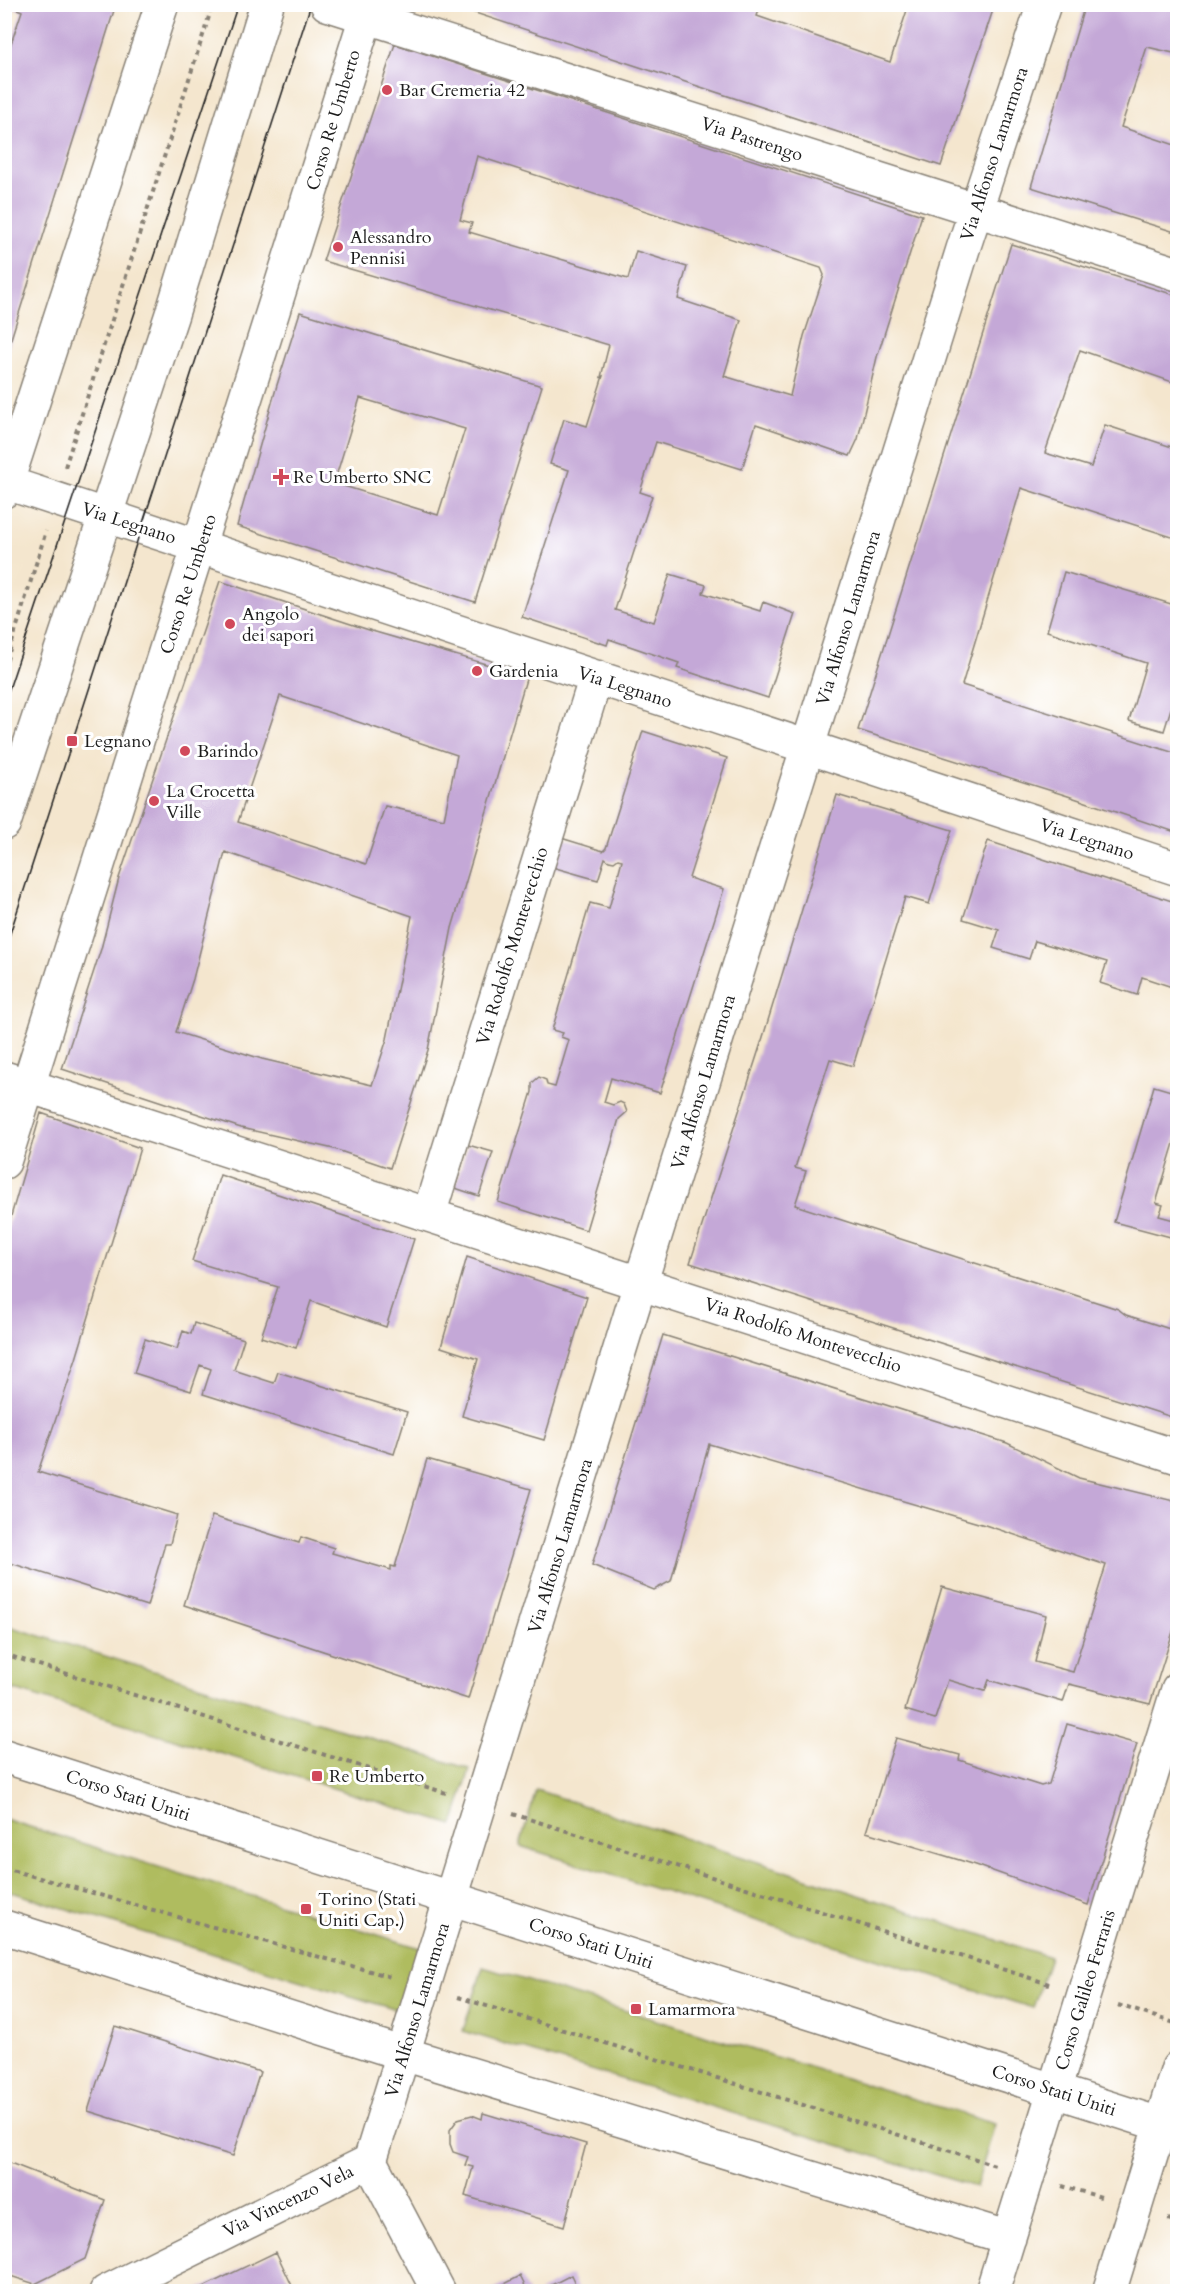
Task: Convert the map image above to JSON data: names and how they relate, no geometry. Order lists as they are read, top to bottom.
{
  "streets": {
    "street": [
      "Corso Re Umberto",
      "Via Pastrengo",
      "Via Alfonso Lamarmora",
      "Via Legnano",
      "Via Rodolfo Montevecchio",
      "Corso Stati Uniti",
      "Corso Galileo Ferraris",
      "Via Vincenzo Vela"
    ]
  },
  "crossings": [
    ["Corso Re Umberto", "Via Pastrengo"],
    ["Corso Re Umberto", "Via Legnano"],
    ["Corso Re Umberto", "Via Rodolfo Montevecchio"],
    ["Via Pastrengo", "Via Alfonso Lamarmora"],
    ["Via Alfonso Lamarmora", "Via Legnano"],
    ["Via Alfonso Lamarmora", "Via Rodolfo Montevecchio"],
    ["Via Alfonso Lamarmora", "Corso Stati Uniti"],
    ["Via Alfonso Lamarmora", "Via Vincenzo Vela"],
    ["Via Legnano", "Via Rodolfo Montevecchio"],
    ["Corso Stati Uniti", "Corso Galileo Ferraris"]
  ],
  "places": {
    "other": [
      "Bar Cremeria 42",
      "Alessandro Pennisi",
      "Angolo dei sapori",
      "Gardenia",
      "Barindo",
      "La Crocetta Ville"
    ],
    "health": ["Re Umberto SNC"],
    "transit": [
      "Legnano",
      "Re Umberto",
      "Torino (Stati Uniti Cap.)",
      "Lamarmora"
    ]
  }
}
